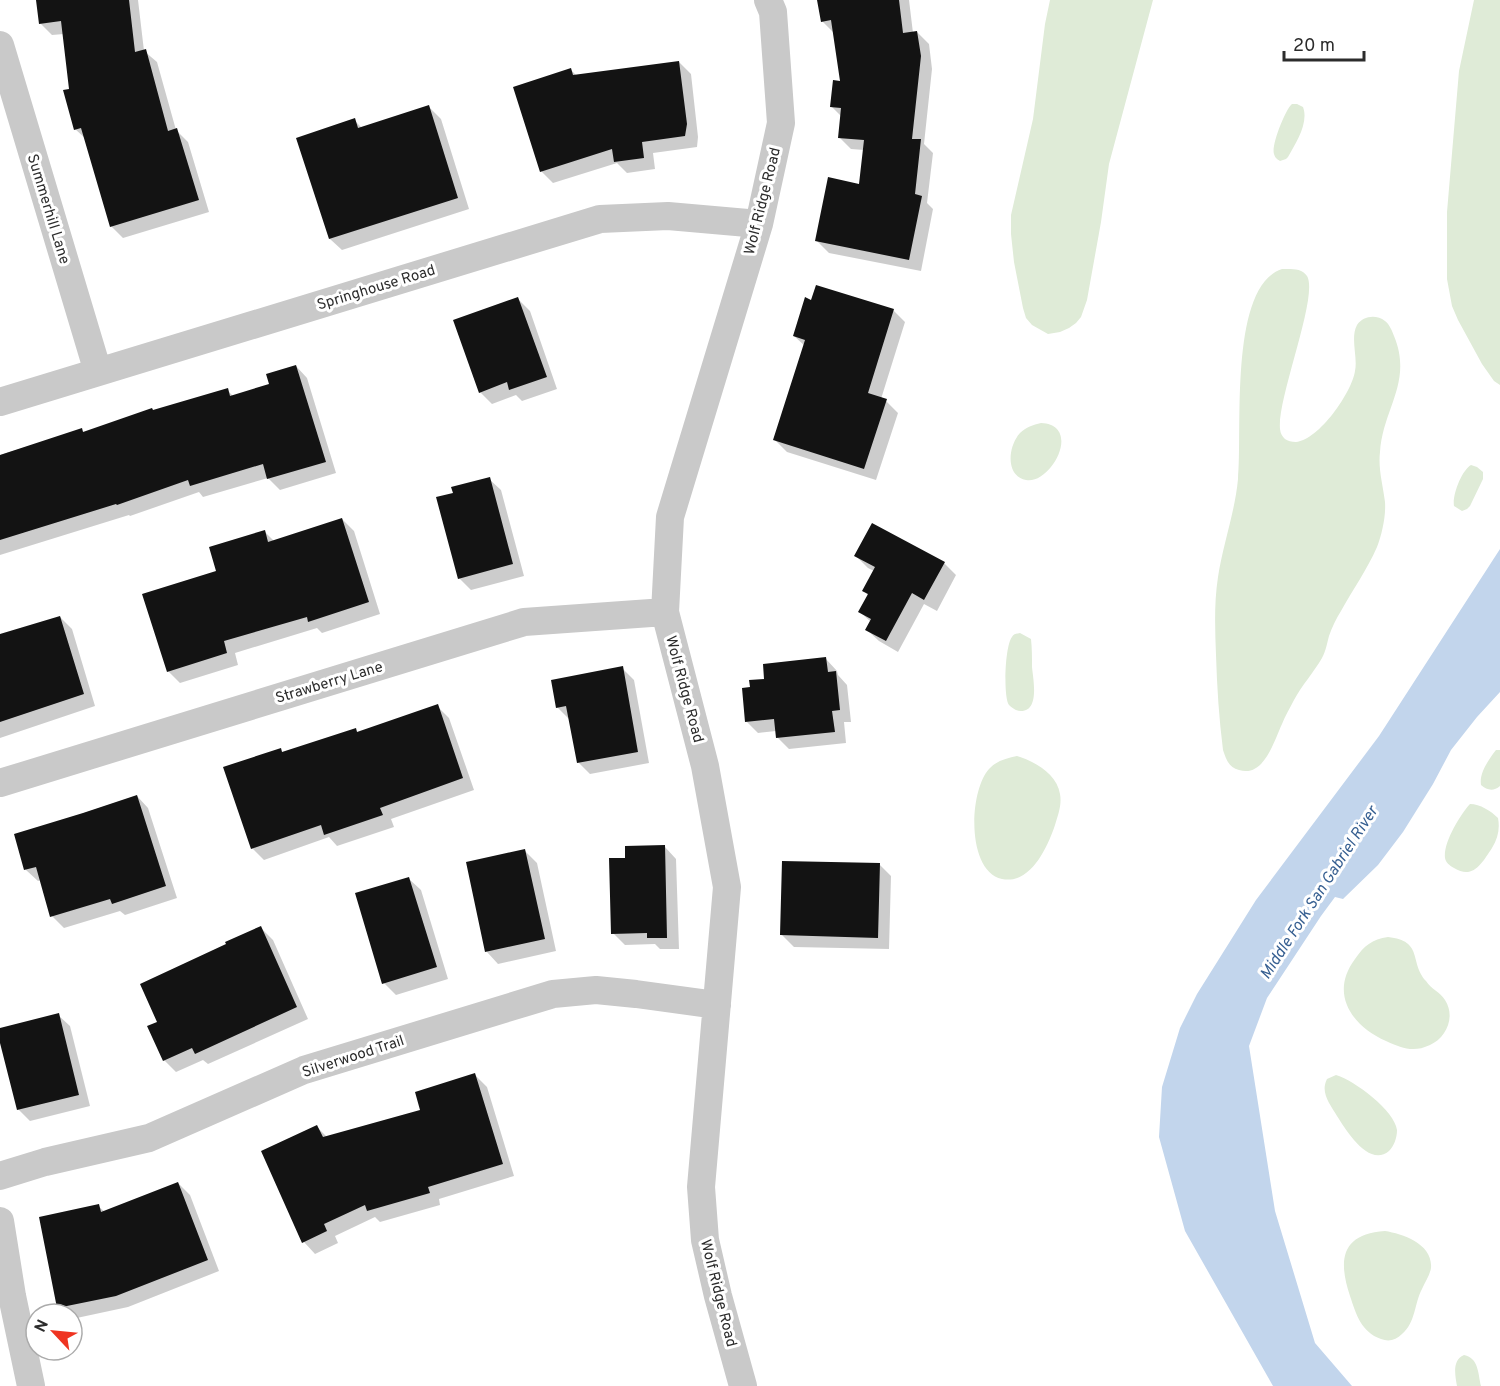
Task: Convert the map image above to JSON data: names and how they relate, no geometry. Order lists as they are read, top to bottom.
{
  "streets": {
    "street": [
      "Wolf Ridge Road",
      "Summerhill Lane",
      "Springhouse Road",
      "Strawberry Lane",
      "Silverwood Trail"
    ]
  },
  "crossings": [
    ["Wolf Ridge Road", "Springhouse Road"],
    ["Wolf Ridge Road", "Strawberry Lane"],
    ["Wolf Ridge Road", "Silverwood Trail"],
    ["Summerhill Lane", "Springhouse Road"]
  ],
  "water": ["Middle Fork San Gabriel River"],
  "scale_bar": "20 m",
  "north": "top left"
}
